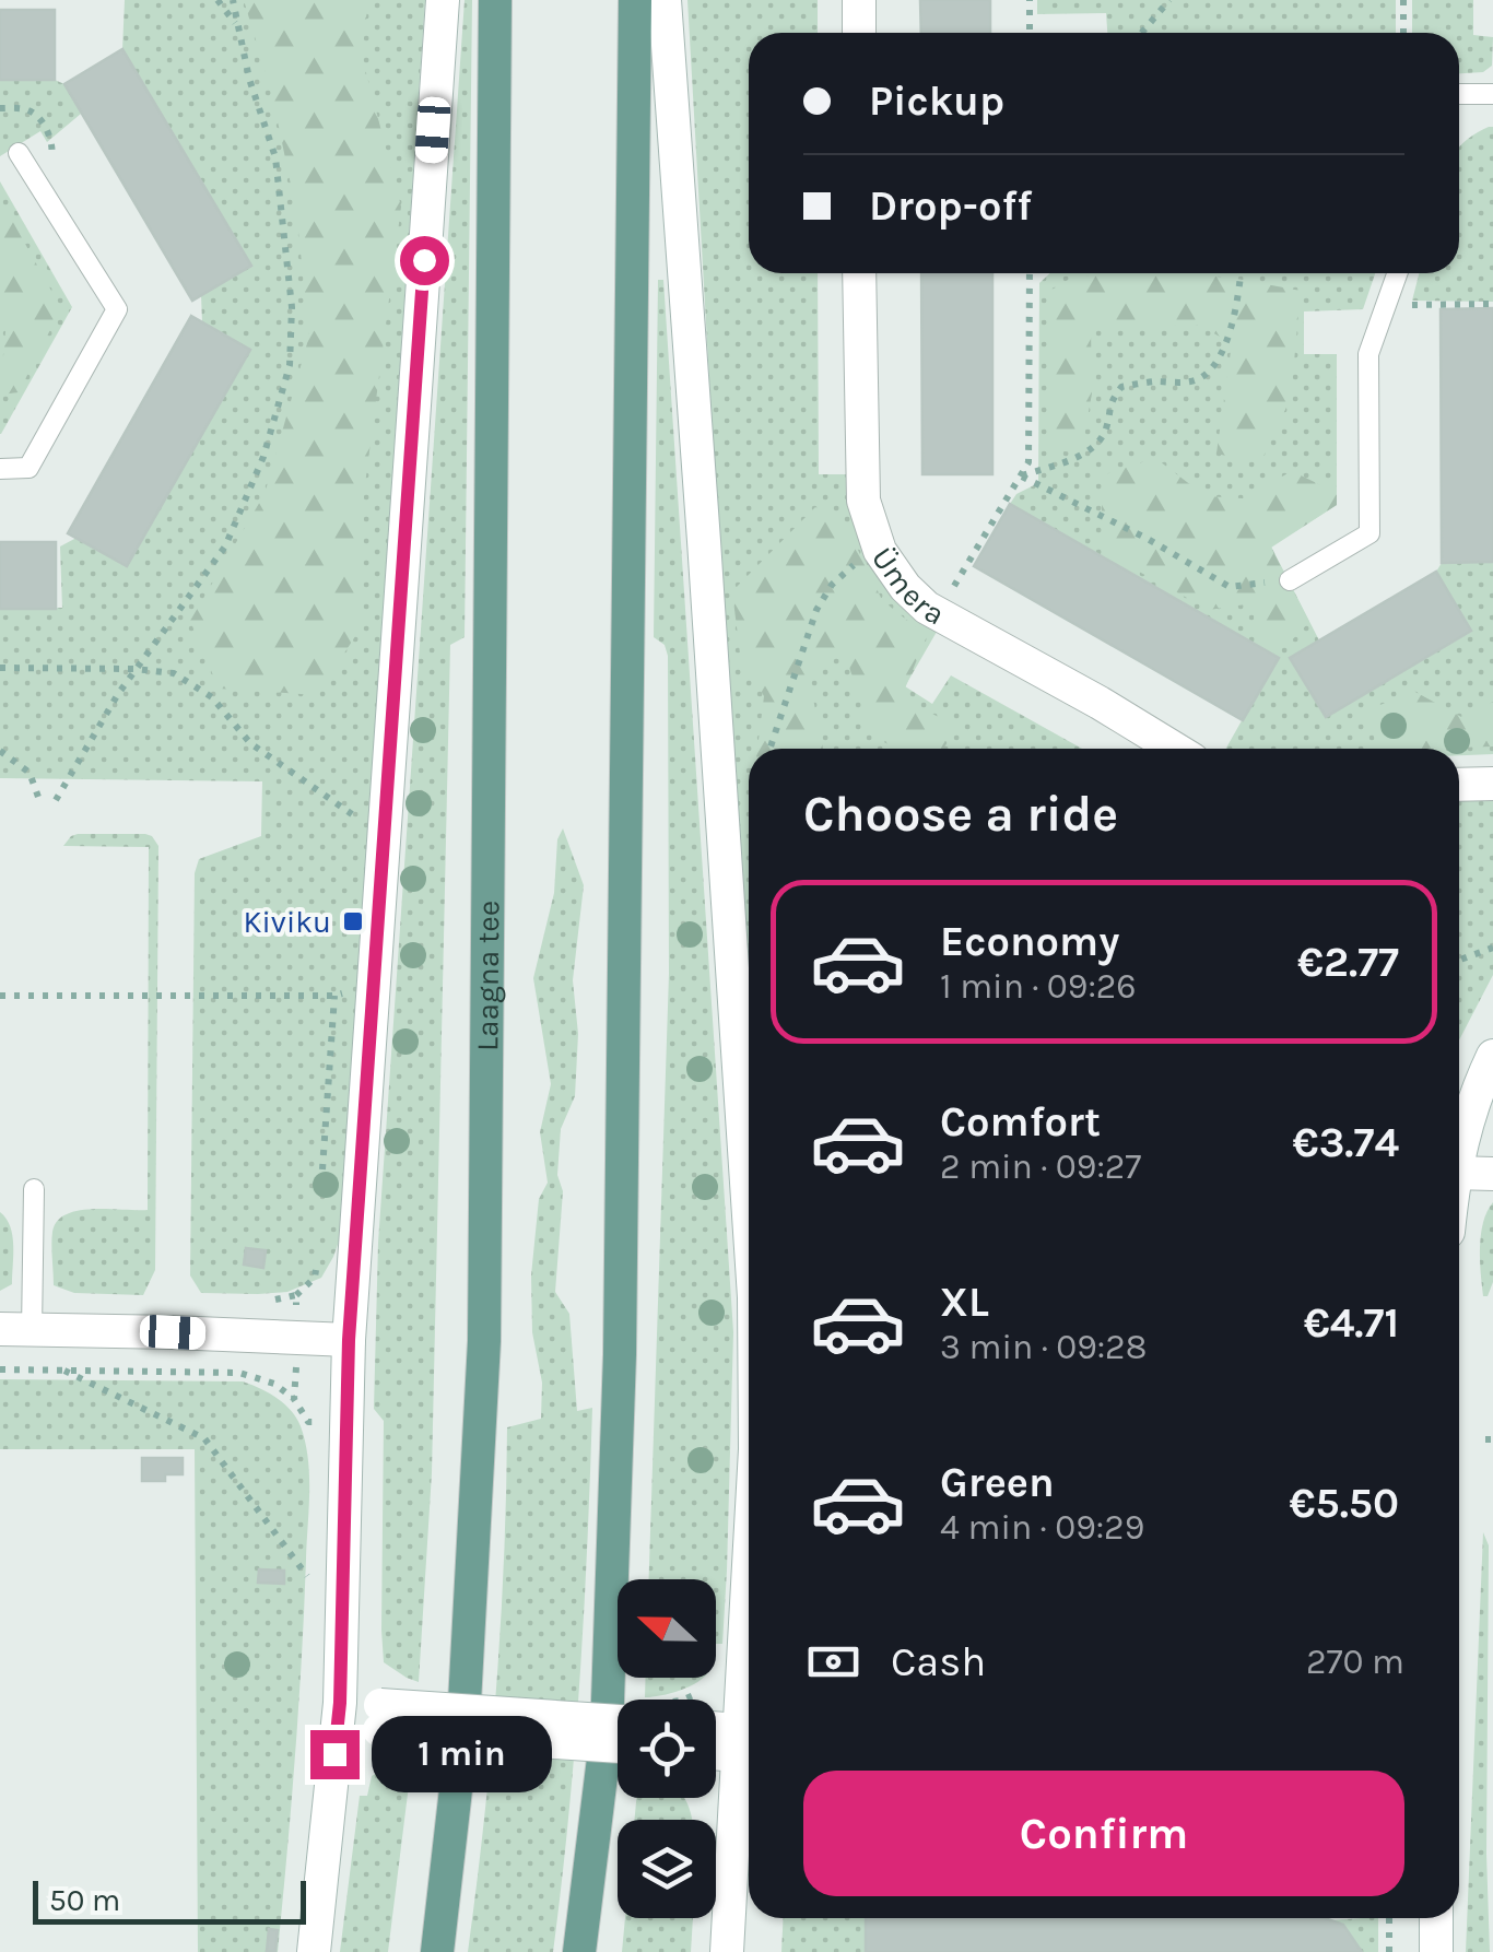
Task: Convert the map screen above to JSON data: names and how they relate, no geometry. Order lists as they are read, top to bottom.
{
  "streets": {
    "main road": ["Laagna tee"],
    "street": ["Ümera"]
  },
  "places": {
    "transit": ["Kiviku"]
  },
  "scale_bar": "50 m",
  "north": "left",
  "page": {
    "banner": ["Pickup", "Drop-off"],
    "heading": "Choose a ride",
    "list": [
      {
        "name": "Economy",
        "note": "1 min · 09:26",
        "value": "€2.77"
      },
      {
        "name": "Comfort",
        "note": "2 min · 09:27",
        "value": "€3.74"
      },
      {
        "name": "XL",
        "note": "3 min · 09:28",
        "value": "€4.71"
      },
      {
        "name": "Green",
        "note": "4 min · 09:29",
        "value": "€5.50"
      }
    ],
    "pay": ["Cash", "270 m"],
    "bubble": "1 min",
    "buttons": "Confirm",
    "scale": "50 m"
  }
}
